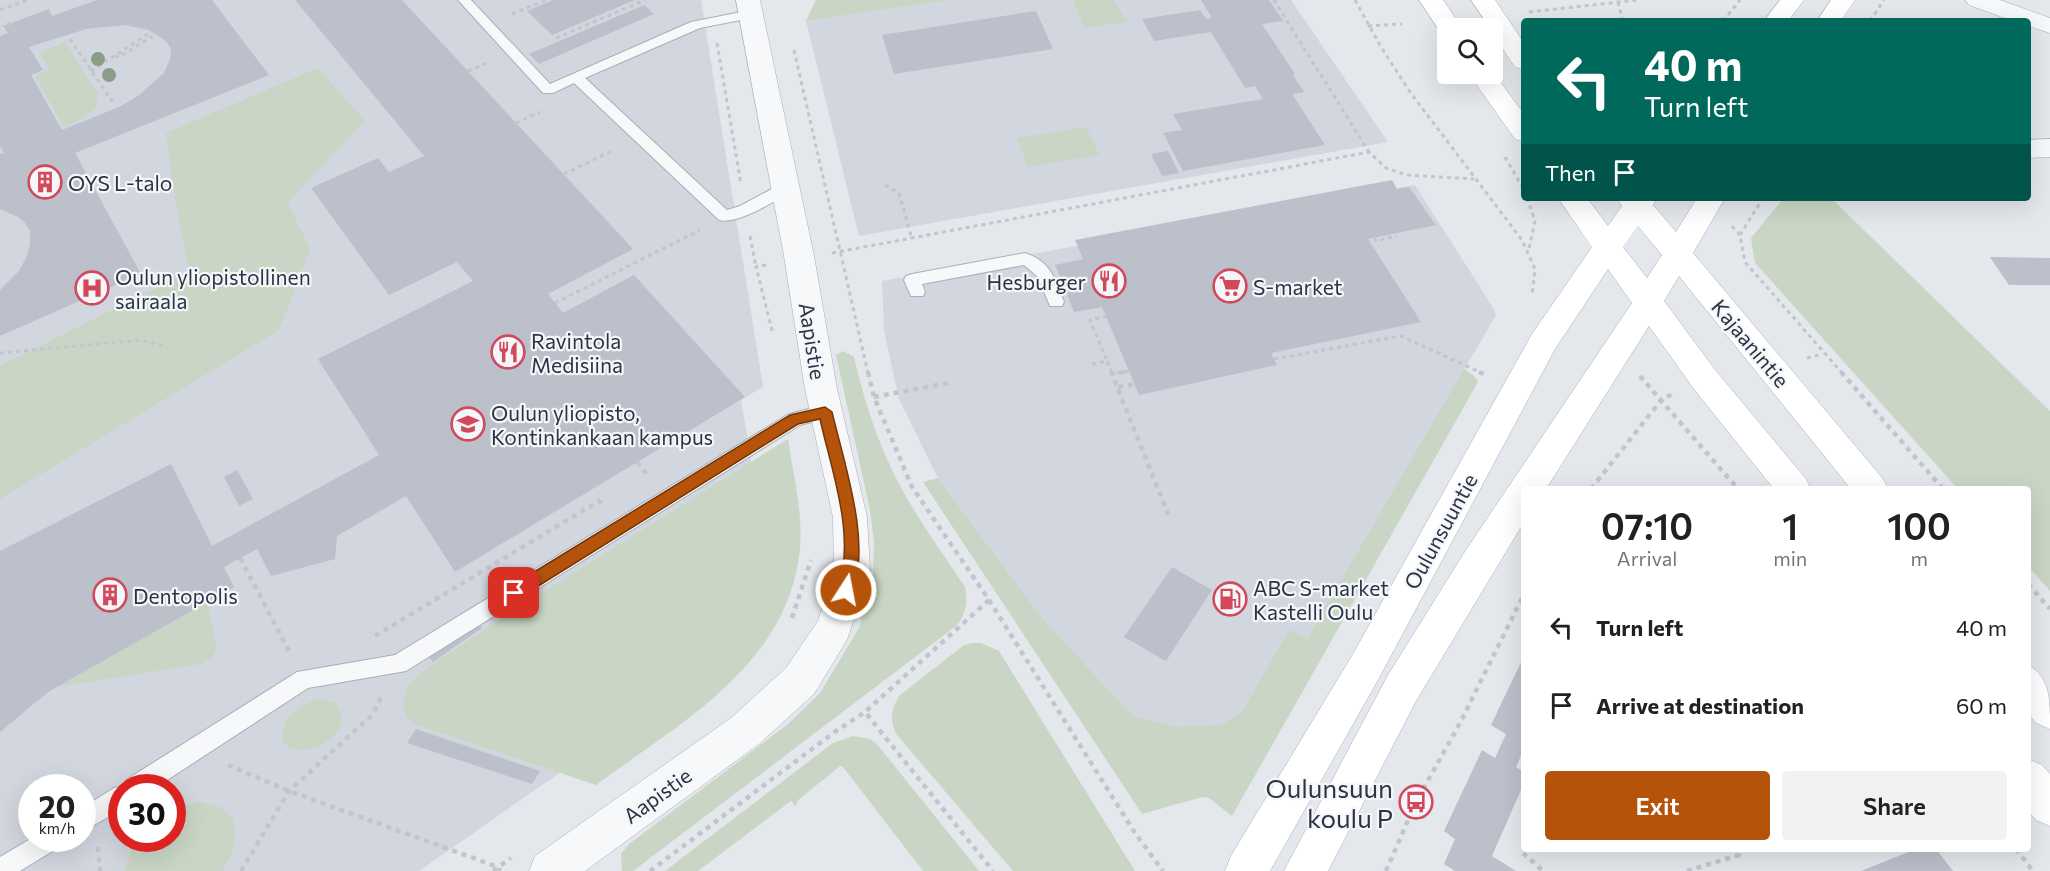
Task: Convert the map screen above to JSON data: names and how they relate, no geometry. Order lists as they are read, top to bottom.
{
  "streets": {
    "main road": ["Kajaanintie", "Oulunsuuntie"],
    "street": ["Aapistie"]
  },
  "crossings": [
    ["Kajaanintie", "Oulunsuuntie"]
  ],
  "places": {
    "building": ["OYS L-talo", "Dentopolis"],
    "restaurant": ["Hesburger", "Ravintola Medisiina"],
    "supermarket": ["S-market"],
    "hospital": ["Oulun yliopistollinen sairaala"],
    "school or university": ["Oulun yliopisto, Kontinkankaan kampus"],
    "fuel station": ["ABC S-market Kastelli Oulu"],
    "bus stop": ["Oulunsuun koulu P"]
  },
  "page": {
    "turn": ["40 m", "Turn left"],
    "then": "Then",
    "eta": [
      "07:10",
      "Arrival",
      "1",
      "min",
      "100",
      "m"
    ],
    "list": [
      {
        "name": "Turn left",
        "value": "40 m"
      },
      {
        "name": "Arrive at destination",
        "value": "60 m"
      }
    ],
    "buttons": ["Exit", "Share"],
    "speed": "20 km/h",
    "limit": "30"
  }
}
